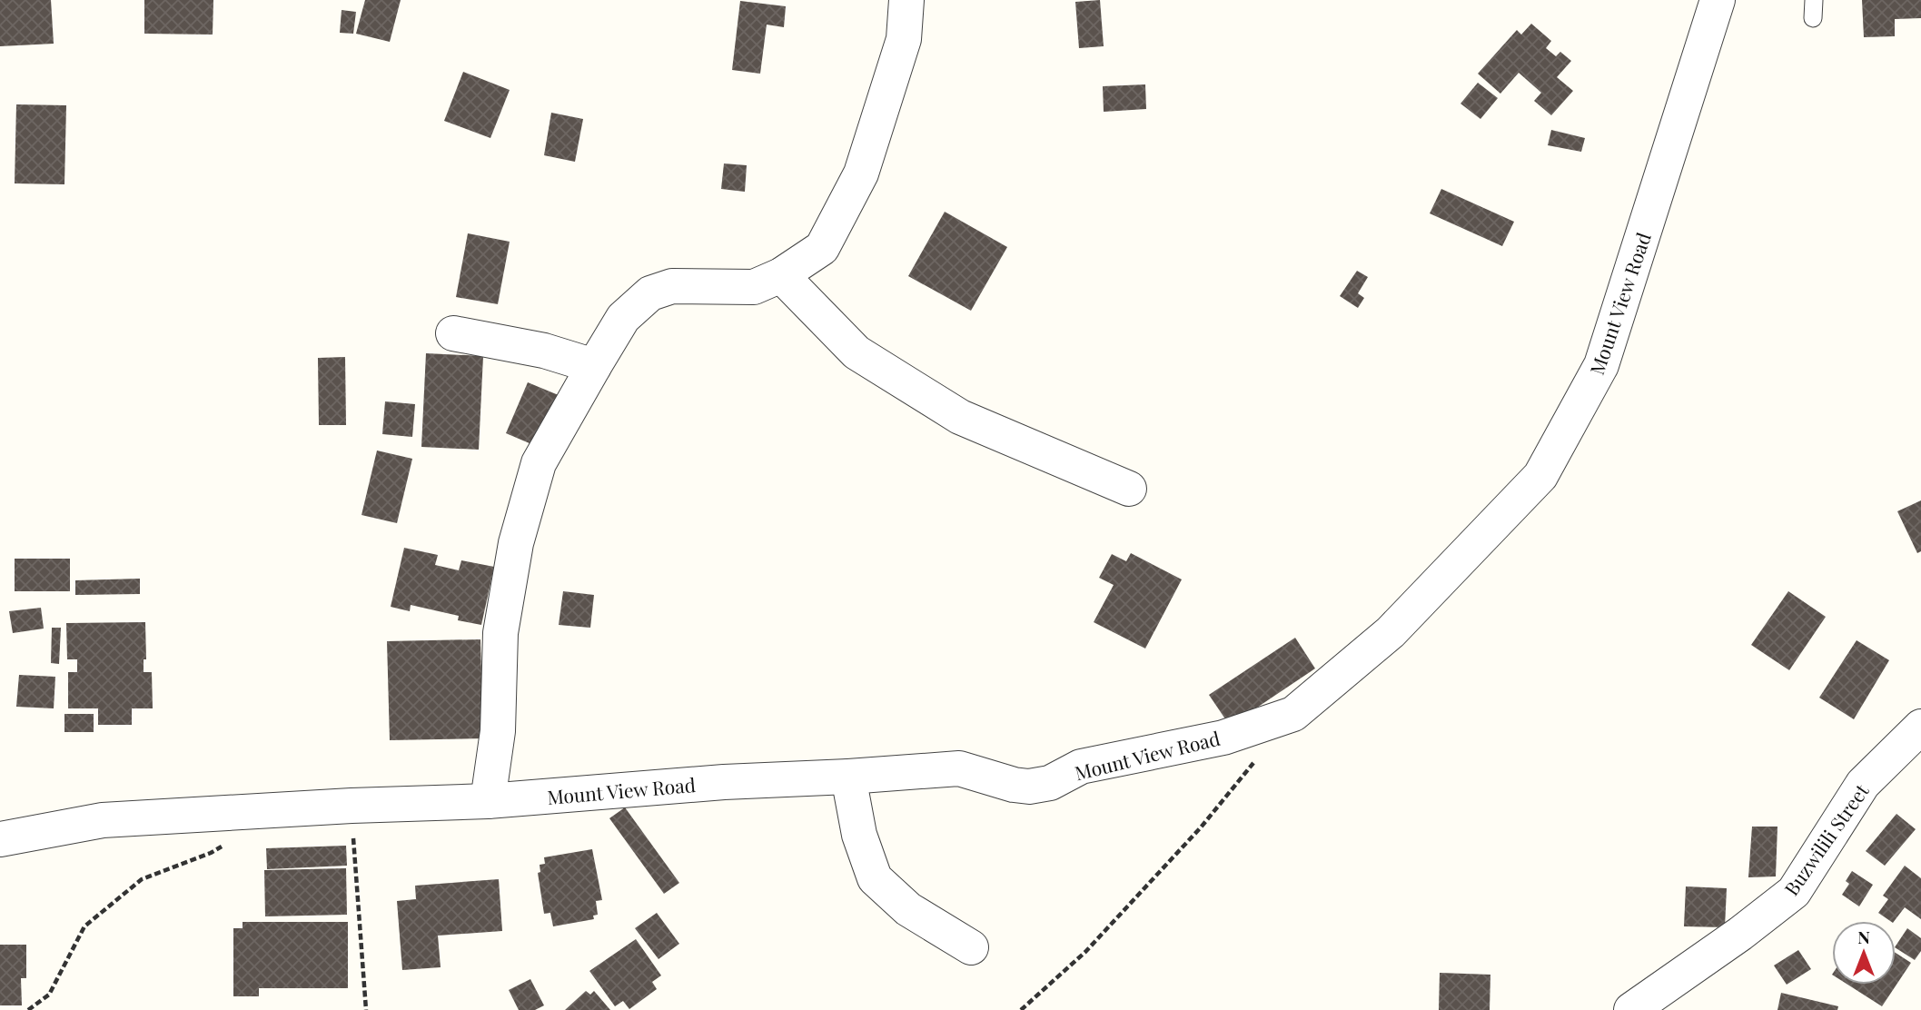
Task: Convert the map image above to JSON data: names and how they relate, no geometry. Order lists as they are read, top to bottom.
{
  "streets": {
    "street": ["Mount View Road", "Buzwilili Street"]
  },
  "north": "top"
}
